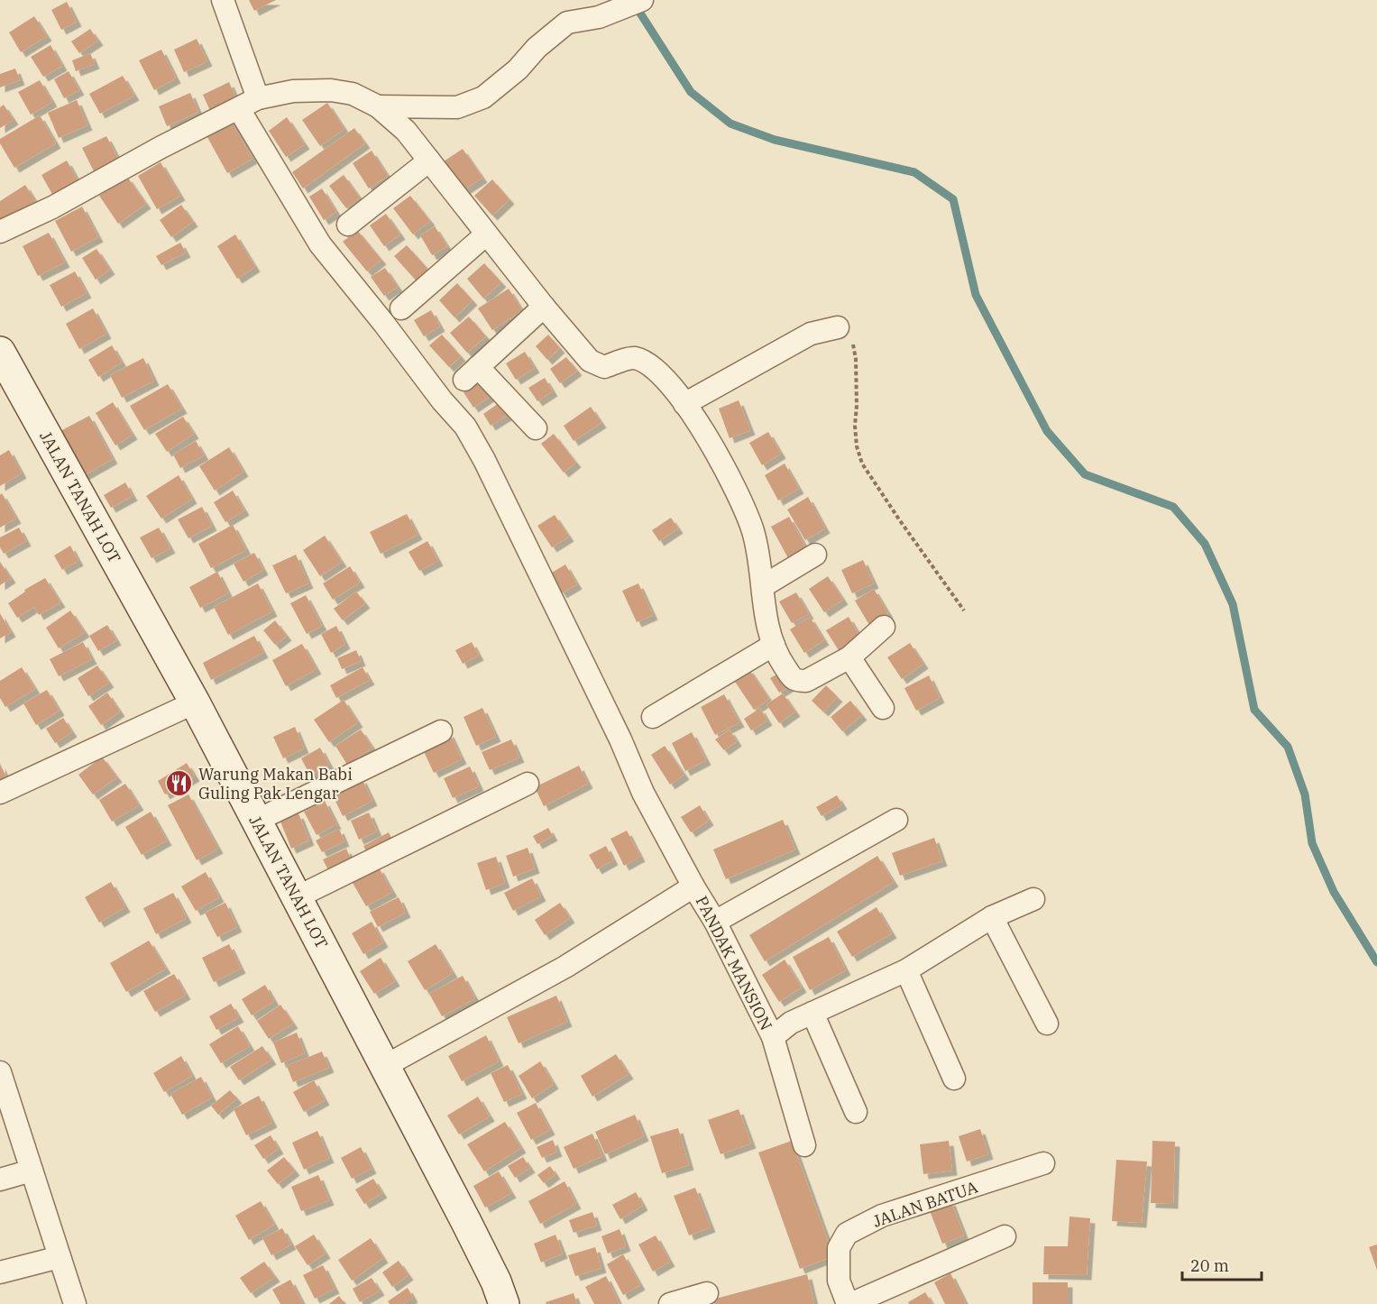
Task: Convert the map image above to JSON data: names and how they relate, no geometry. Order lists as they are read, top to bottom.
{
  "streets": {
    "main road": ["JALAN TANAH LOT"],
    "street": ["PANDAK MANSION", "JALAN BATUA"]
  },
  "crossings": [
    ["JALAN TANAH LOT", "PANDAK MANSION"]
  ],
  "places": {
    "restaurant": ["Warung Makan Babi Guling Pak Lengar"]
  },
  "scale_bar": "20 m"
}
